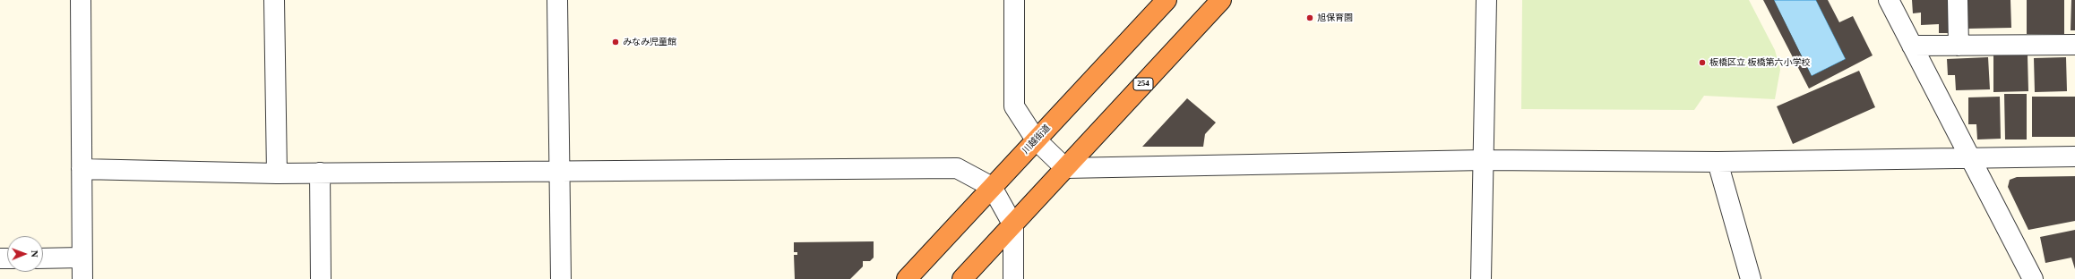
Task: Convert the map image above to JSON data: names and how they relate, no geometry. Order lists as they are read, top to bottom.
{
  "streets": {
    "highway": ["254", "川越街道"]
  },
  "places": ["旭保育園", "みなみ児童館", "板橋区立 板橋第六小学校"],
  "north": "right"
}
